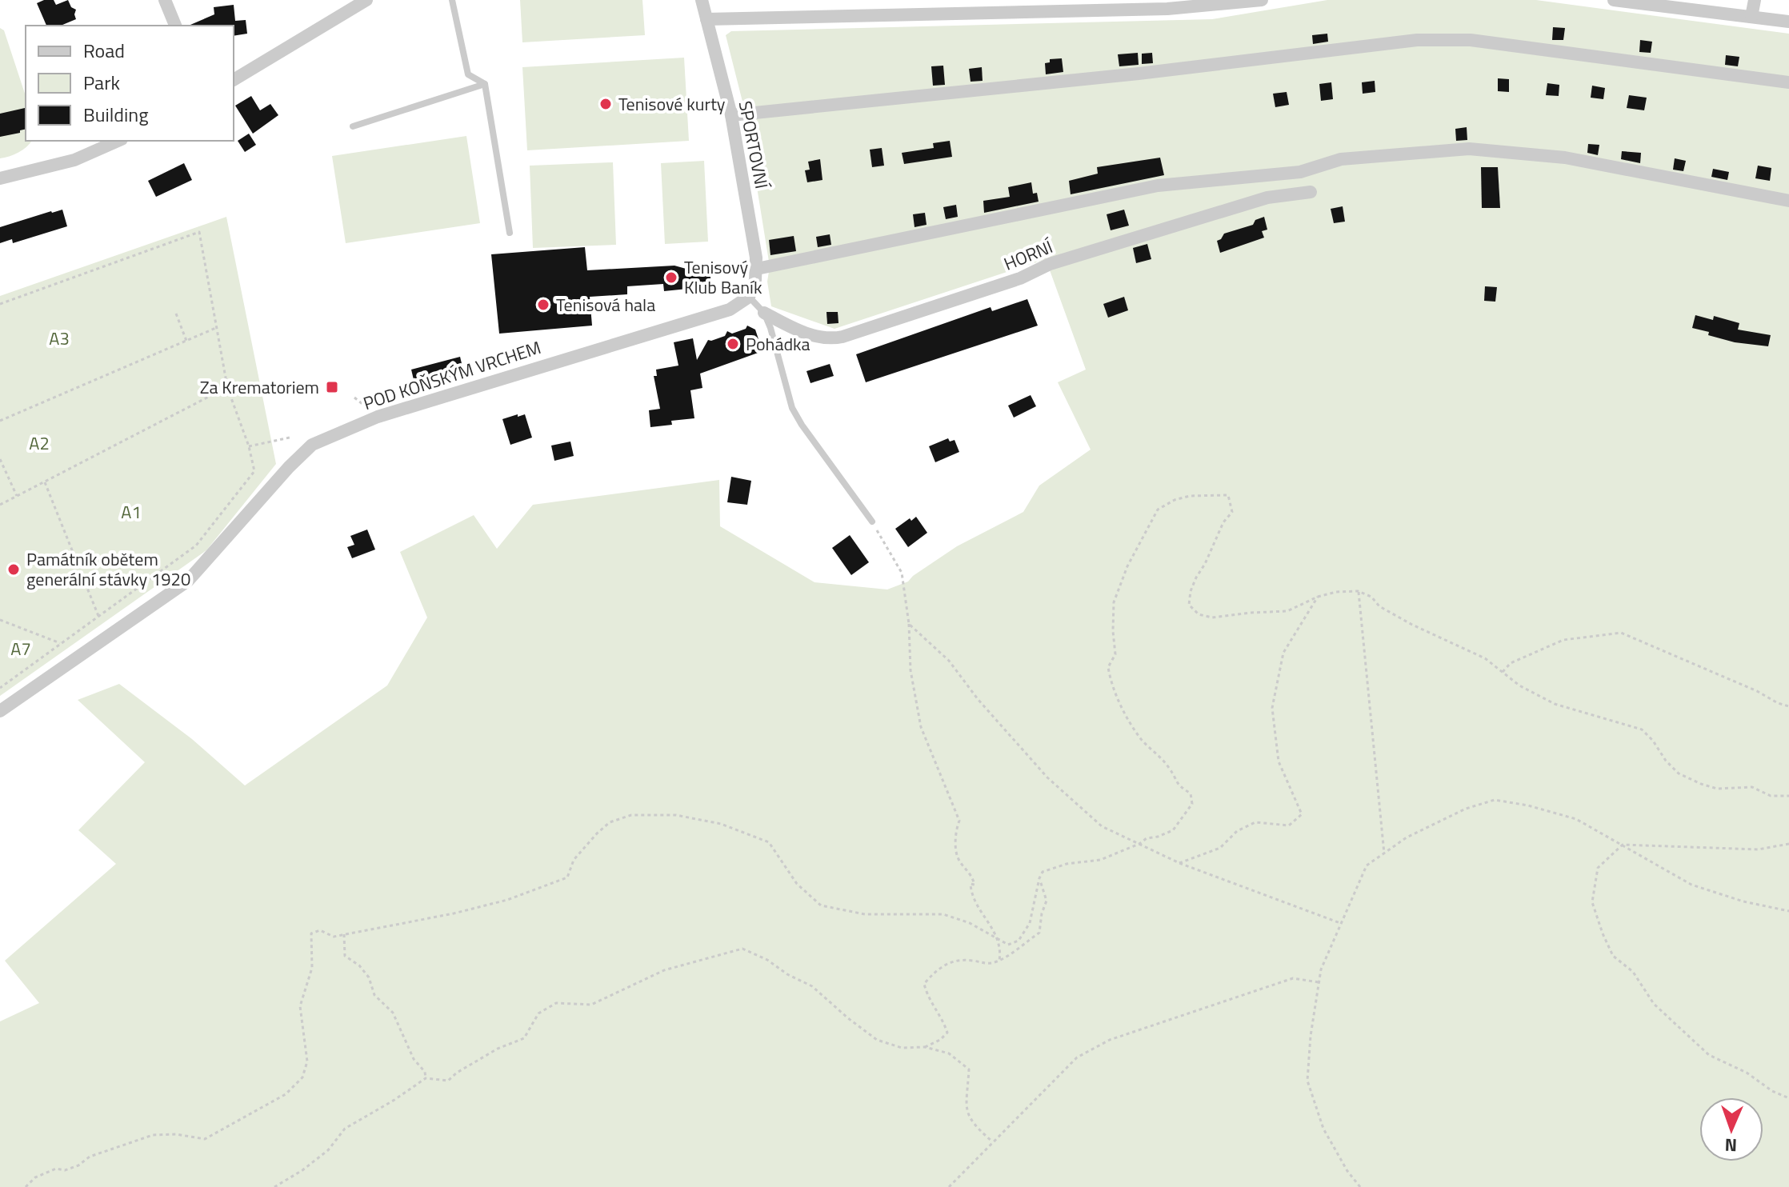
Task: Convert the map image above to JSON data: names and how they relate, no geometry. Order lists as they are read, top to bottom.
{
  "streets": {
    "street": ["SPORTOVNÍ", "HORNÍ", "POD KOŇSKÝM VRCHEM"]
  },
  "crossings": [
    ["SPORTOVNÍ", "POD KOŇSKÝM VRCHEM"]
  ],
  "parks": [
    "A3",
    "A2",
    "A1",
    "A7"
  ],
  "places": {
    "other": [
      "Tenisové kurty",
      "Tenisový Klub Baník",
      "Tenisová hala",
      "Pohádka",
      "Památník obětem generální stávky 1920"
    ],
    "transit": ["Za Krematoriem"]
  },
  "legend": ["Road", "Park", "Building"],
  "north": "bottom"
}
